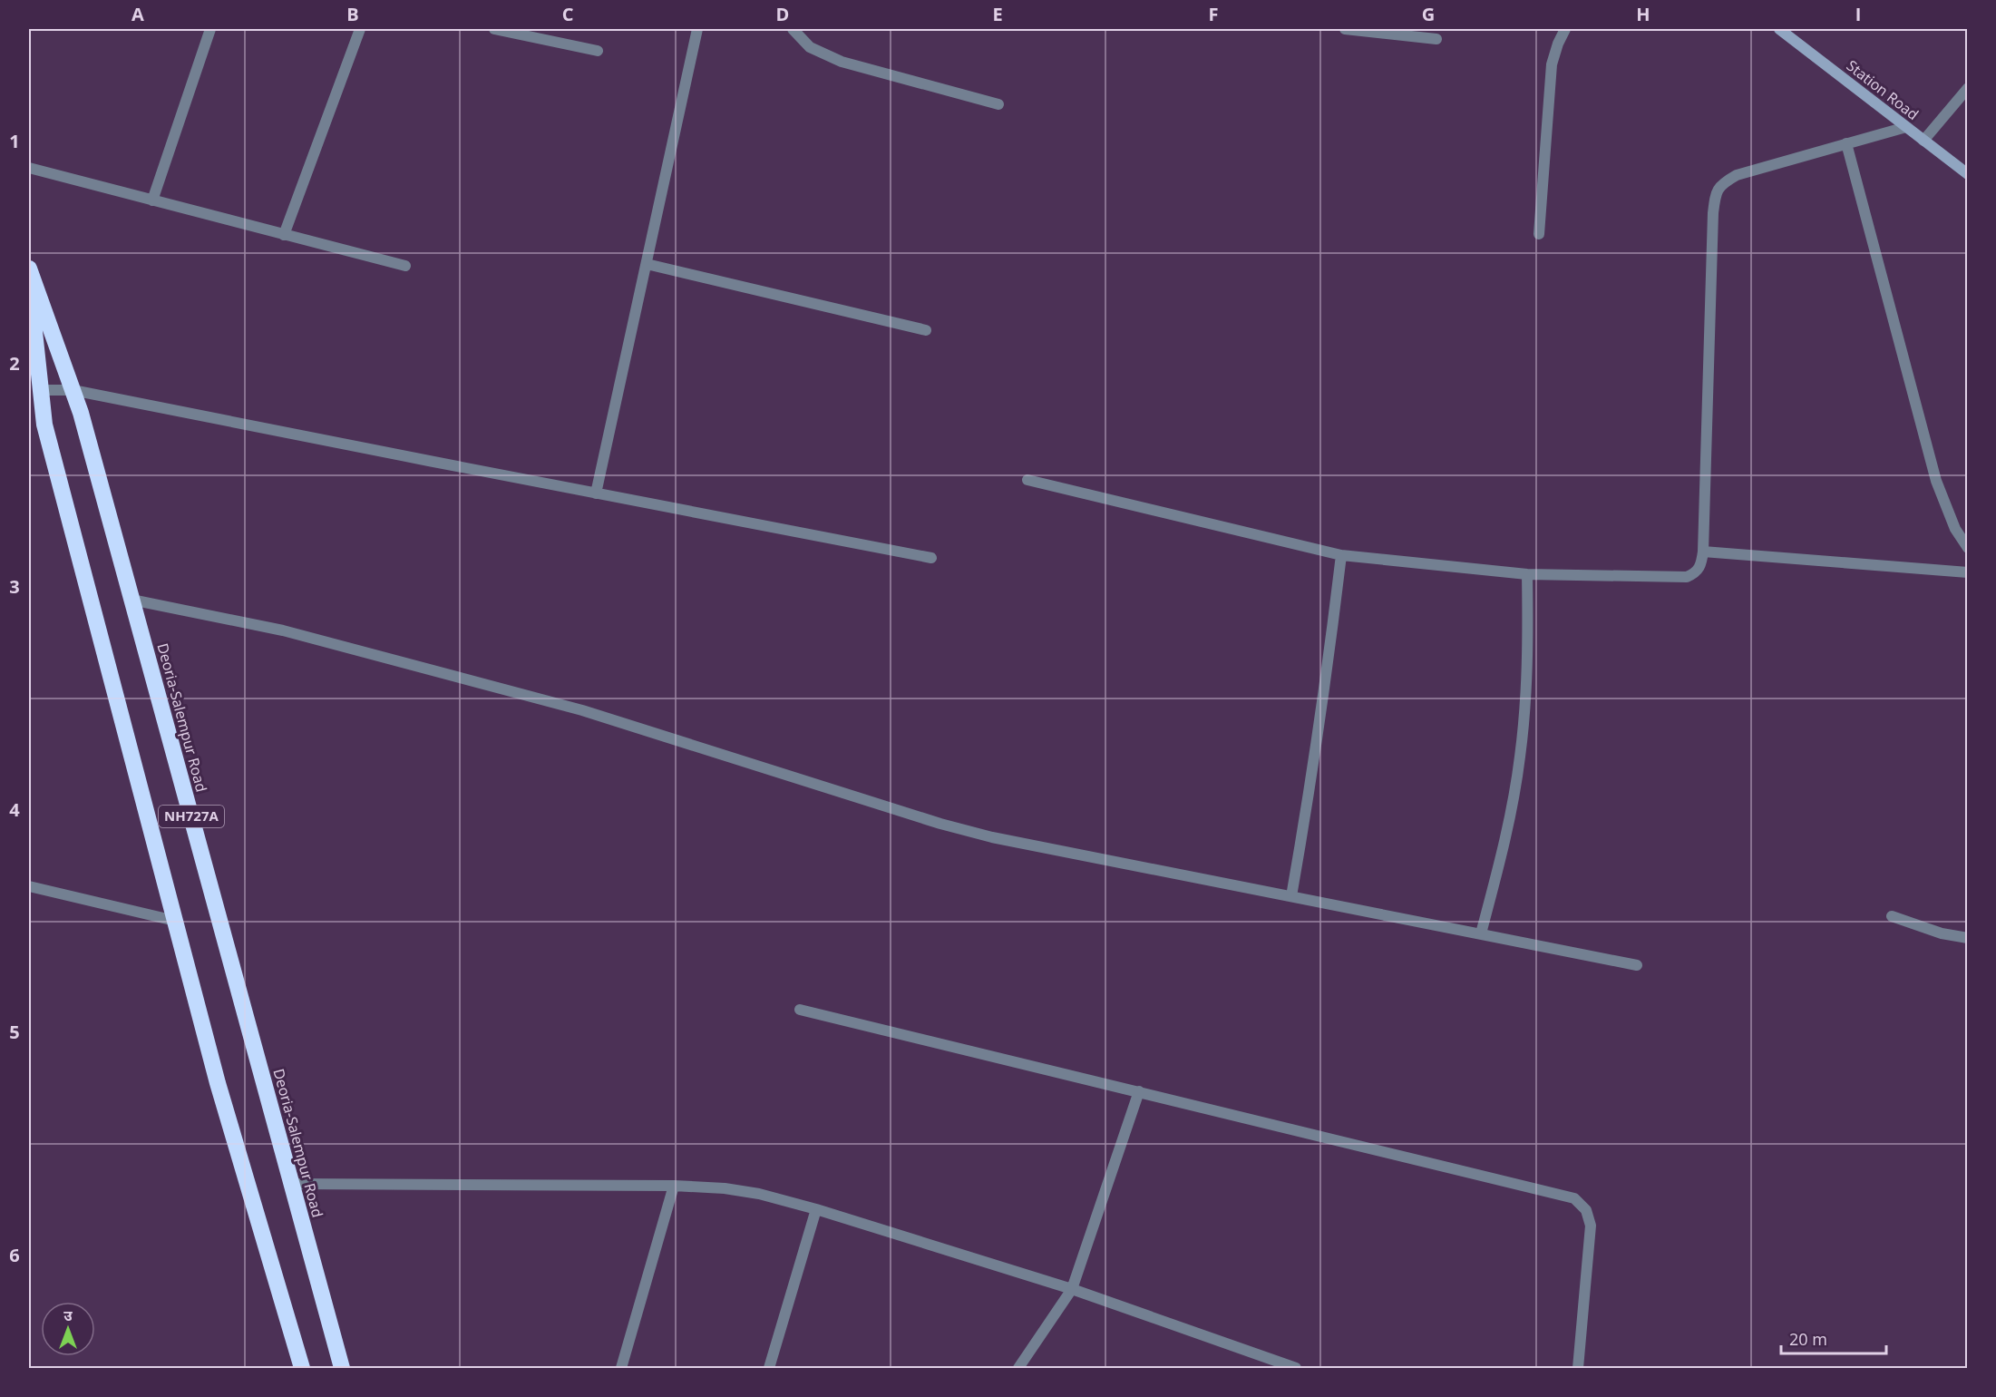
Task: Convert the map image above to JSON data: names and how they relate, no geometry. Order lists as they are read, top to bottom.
{
  "streets": {
    "highway": ["Deoria-Salempur Road", "NH727A"],
    "street": ["Station Road"]
  },
  "scale_bar": "20 m",
  "north": "top",
  "grid": {
    "columns": [
      "A",
      "B",
      "C",
      "D",
      "E",
      "F",
      "G",
      "H",
      "I"
    ],
    "rows": [
      "1",
      "2",
      "3",
      "4",
      "5",
      "6"
    ]
  }
}
